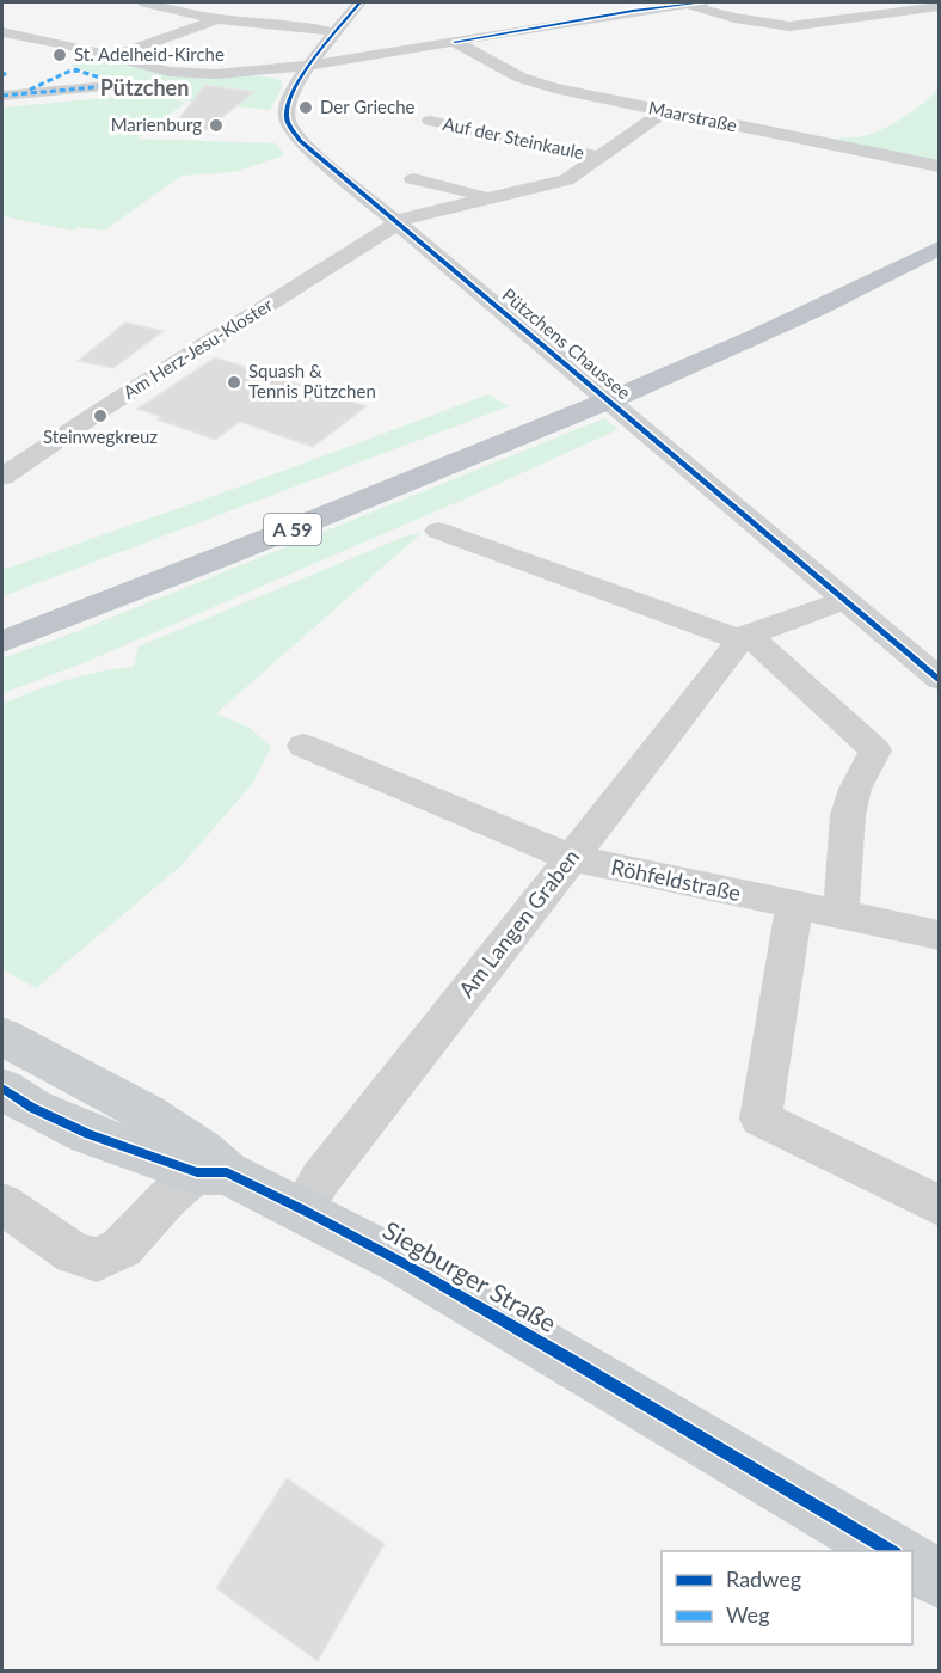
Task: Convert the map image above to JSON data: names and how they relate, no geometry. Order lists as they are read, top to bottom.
{
  "streets": {
    "highway": ["A 59"],
    "main road": ["Siegburger Straße"],
    "street": [
      "Maarstraße",
      "Auf der Steinkaule",
      "Pützchens Chaussee",
      "Am Herz-Jesu-Kloster",
      "Röhfeldstraße",
      "Am Langen Graben"
    ]
  },
  "crossings": [
    ["Maarstraße", "Am Herz-Jesu-Kloster"],
    ["Auf der Steinkaule", "Am Herz-Jesu-Kloster"],
    ["Pützchens Chaussee", "Am Herz-Jesu-Kloster"],
    ["Röhfeldstraße", "Am Langen Graben"],
    ["Am Langen Graben", "Siegburger Straße"]
  ],
  "districts": ["Pützchen"],
  "places": [
    "St. Adelheid-Kirche",
    "Der Grieche",
    "Marienburg",
    "Squash & Tennis Pützchen",
    "Steinwegkreuz"
  ],
  "legend": ["Radweg", "Weg"]
}
